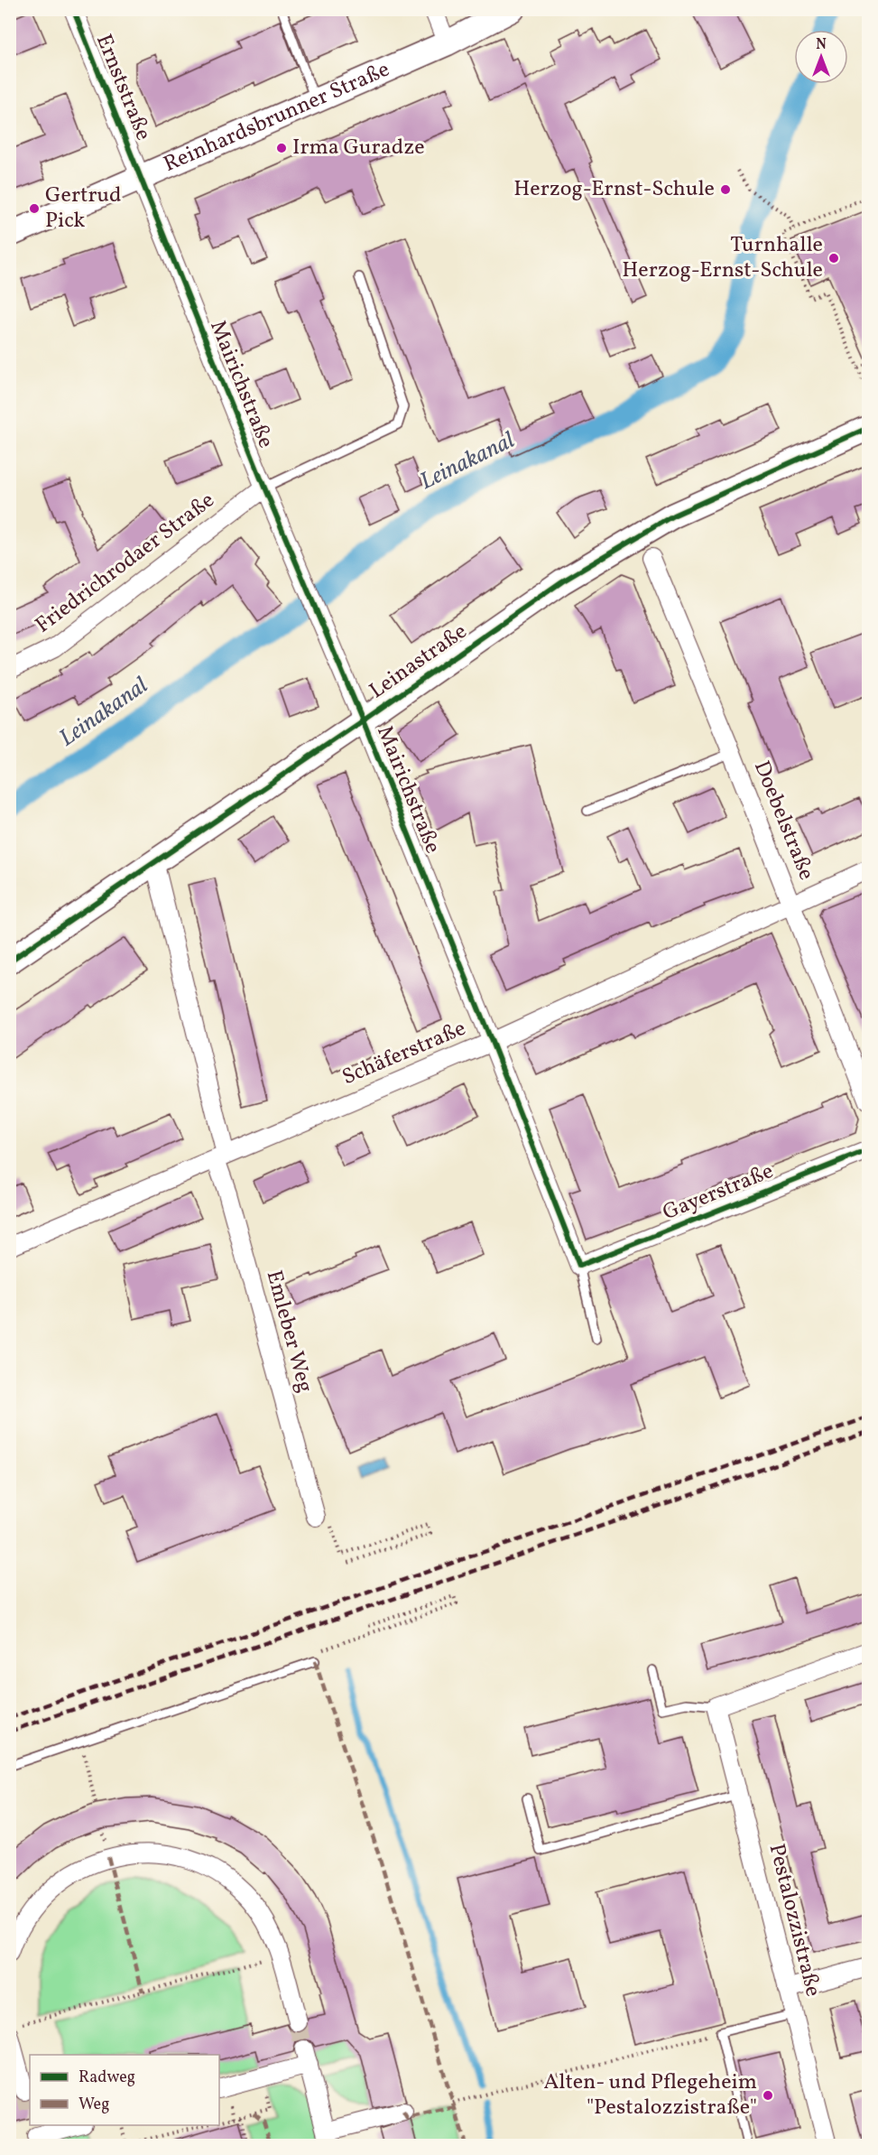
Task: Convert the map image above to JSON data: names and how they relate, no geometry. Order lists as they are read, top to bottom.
{
  "streets": {
    "street": [
      "Ernststraße",
      "Reinhardsbrunner Straße",
      "Mairichstraße",
      "Friedrichrodaer Straße",
      "Leinastraße",
      "Doebelstraße",
      "Schäferstraße",
      "Gayerstraße",
      "Emleber Weg",
      "Pestalozzistraße"
    ]
  },
  "crossings": [
    ["Ernststraße", "Reinhardsbrunner Straße"],
    ["Ernststraße", "Mairichstraße"],
    ["Reinhardsbrunner Straße", "Mairichstraße"],
    ["Mairichstraße", "Friedrichrodaer Straße"],
    ["Mairichstraße", "Leinastraße"],
    ["Mairichstraße", "Schäferstraße"],
    ["Mairichstraße", "Gayerstraße"],
    ["Leinastraße", "Emleber Weg"],
    ["Doebelstraße", "Schäferstraße"],
    ["Schäferstraße", "Emleber Weg"]
  ],
  "water": ["Leinakanal"],
  "places": [
    "Irma Guradze",
    "Herzog-Ernst-Schule",
    "Gertrud Pick",
    "Turnhalle Herzog-Ernst-Schule",
    "Alten- und Pflegeheim \"Pestalozzistraße\""
  ],
  "legend": ["Radweg", "Weg"],
  "north": "top"
}
